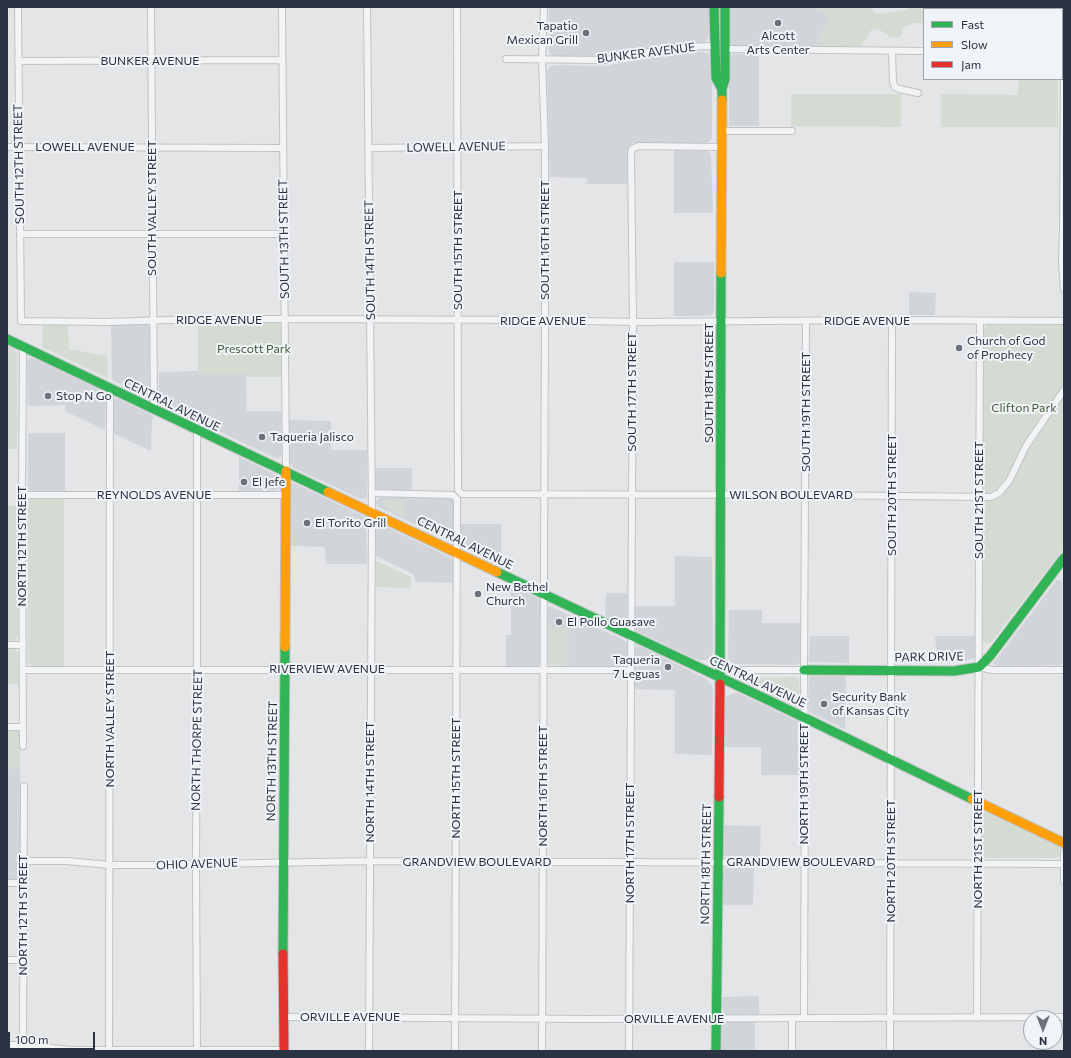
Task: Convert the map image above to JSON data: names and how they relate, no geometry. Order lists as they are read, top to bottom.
{
  "streets": {
    "main road": [
      "SOUTH 18TH STREET",
      "CENTRAL AVENUE",
      "PARK DRIVE",
      "NORTH 13TH STREET",
      "NORTH 18TH STREET"
    ],
    "street": [
      "BUNKER AVENUE",
      "LOWELL AVENUE",
      "SOUTH 12TH STREET",
      "SOUTH VALLEY STREET",
      "SOUTH 13TH STREET",
      "SOUTH 16TH STREET",
      "SOUTH 15TH STREET",
      "SOUTH 14TH STREET",
      "RIDGE AVENUE",
      "SOUTH 17TH STREET",
      "SOUTH 19TH STREET",
      "REYNOLDS AVENUE",
      "WILSON BOULEVARD",
      "SOUTH 20TH STREET",
      "SOUTH 21ST STREET",
      "NORTH 12TH STREET",
      "RIVERVIEW AVENUE",
      "NORTH VALLEY STREET",
      "NORTH THORPE STREET",
      "NORTH 15TH STREET",
      "NORTH 14TH STREET",
      "NORTH 19TH STREET",
      "NORTH 16TH STREET",
      "NORTH 17TH STREET",
      "NORTH 21ST STREET",
      "NORTH 20TH STREET",
      "GRANDVIEW BOULEVARD",
      "OHIO AVENUE",
      "ORVILLE AVENUE"
    ]
  },
  "crossings": [
    ["BUNKER AVENUE", "SOUTH 12TH STREET"],
    ["BUNKER AVENUE", "SOUTH VALLEY STREET"],
    ["BUNKER AVENUE", "SOUTH 13TH STREET"],
    ["BUNKER AVENUE", "SOUTH 16TH STREET"],
    ["BUNKER AVENUE", "SOUTH 18TH STREET"],
    ["LOWELL AVENUE", "SOUTH 12TH STREET"],
    ["LOWELL AVENUE", "SOUTH VALLEY STREET"],
    ["LOWELL AVENUE", "SOUTH 13TH STREET"],
    ["LOWELL AVENUE", "SOUTH 16TH STREET"],
    ["LOWELL AVENUE", "SOUTH 15TH STREET"],
    ["LOWELL AVENUE", "SOUTH 14TH STREET"],
    ["SOUTH 12TH STREET", "RIDGE AVENUE"],
    ["SOUTH VALLEY STREET", "RIDGE AVENUE"],
    ["SOUTH VALLEY STREET", "CENTRAL AVENUE"],
    ["SOUTH 13TH STREET", "RIDGE AVENUE"],
    ["SOUTH 13TH STREET", "CENTRAL AVENUE"],
    ["SOUTH 13TH STREET", "NORTH 13TH STREET"],
    ["SOUTH 16TH STREET", "RIDGE AVENUE"],
    ["SOUTH 16TH STREET", "CENTRAL AVENUE"],
    ["SOUTH 16TH STREET", "WILSON BOULEVARD"],
    ["SOUTH 16TH STREET", "NORTH 16TH STREET"],
    ["SOUTH 15TH STREET", "RIDGE AVENUE"],
    ["SOUTH 15TH STREET", "WILSON BOULEVARD"],
    ["SOUTH 14TH STREET", "RIDGE AVENUE"],
    ["SOUTH 14TH STREET", "CENTRAL AVENUE"],
    ["SOUTH 14TH STREET", "NORTH 14TH STREET"],
    ["RIDGE AVENUE", "SOUTH 18TH STREET"],
    ["RIDGE AVENUE", "SOUTH 17TH STREET"],
    ["RIDGE AVENUE", "SOUTH 19TH STREET"],
    ["RIDGE AVENUE", "SOUTH 20TH STREET"],
    ["RIDGE AVENUE", "SOUTH 21ST STREET"],
    ["SOUTH 18TH STREET", "SOUTH 17TH STREET"],
    ["SOUTH 18TH STREET", "CENTRAL AVENUE"],
    ["SOUTH 18TH STREET", "WILSON BOULEVARD"],
    ["SOUTH 18TH STREET", "NORTH 18TH STREET"],
    ["SOUTH 17TH STREET", "CENTRAL AVENUE"],
    ["SOUTH 17TH STREET", "WILSON BOULEVARD"],
    ["SOUTH 17TH STREET", "NORTH 17TH STREET"],
    ["CENTRAL AVENUE", "NORTH 12TH STREET"],
    ["CENTRAL AVENUE", "NORTH VALLEY STREET"],
    ["CENTRAL AVENUE", "NORTH THORPE STREET"],
    ["CENTRAL AVENUE", "NORTH 13TH STREET"],
    ["CENTRAL AVENUE", "NORTH 15TH STREET"],
    ["CENTRAL AVENUE", "NORTH 14TH STREET"],
    ["CENTRAL AVENUE", "NORTH 19TH STREET"],
    ["CENTRAL AVENUE", "NORTH 16TH STREET"],
    ["CENTRAL AVENUE", "NORTH 17TH STREET"],
    ["CENTRAL AVENUE", "NORTH 21ST STREET"],
    ["CENTRAL AVENUE", "NORTH 20TH STREET"],
    ["CENTRAL AVENUE", "NORTH 18TH STREET"],
    ["SOUTH 19TH STREET", "WILSON BOULEVARD"],
    ["SOUTH 19TH STREET", "PARK DRIVE"],
    ["SOUTH 19TH STREET", "NORTH 19TH STREET"],
    ["REYNOLDS AVENUE", "NORTH 12TH STREET"],
    ["REYNOLDS AVENUE", "NORTH VALLEY STREET"],
    ["REYNOLDS AVENUE", "NORTH THORPE STREET"],
    ["REYNOLDS AVENUE", "NORTH 13TH STREET"],
    ["WILSON BOULEVARD", "SOUTH 20TH STREET"],
    ["WILSON BOULEVARD", "SOUTH 21ST STREET"],
    ["SOUTH 20TH STREET", "PARK DRIVE"],
    ["SOUTH 20TH STREET", "NORTH 20TH STREET"],
    ["SOUTH 21ST STREET", "PARK DRIVE"],
    ["SOUTH 21ST STREET", "NORTH 21ST STREET"],
    ["NORTH 12TH STREET", "RIVERVIEW AVENUE"],
    ["NORTH 12TH STREET", "OHIO AVENUE"],
    ["PARK DRIVE", "NORTH 19TH STREET"],
    ["PARK DRIVE", "NORTH 20TH STREET"],
    ["RIVERVIEW AVENUE", "NORTH VALLEY STREET"],
    ["RIVERVIEW AVENUE", "NORTH THORPE STREET"],
    ["RIVERVIEW AVENUE", "NORTH 13TH STREET"],
    ["RIVERVIEW AVENUE", "NORTH 15TH STREET"],
    ["RIVERVIEW AVENUE", "NORTH 14TH STREET"],
    ["RIVERVIEW AVENUE", "NORTH 16TH STREET"],
    ["RIVERVIEW AVENUE", "NORTH 17TH STREET"],
    ["NORTH VALLEY STREET", "OHIO AVENUE"],
    ["NORTH THORPE STREET", "OHIO AVENUE"],
    ["NORTH 13TH STREET", "OHIO AVENUE"],
    ["NORTH 13TH STREET", "ORVILLE AVENUE"],
    ["NORTH 15TH STREET", "GRANDVIEW BOULEVARD"],
    ["NORTH 15TH STREET", "ORVILLE AVENUE"],
    ["NORTH 14TH STREET", "GRANDVIEW BOULEVARD"],
    ["NORTH 14TH STREET", "OHIO AVENUE"],
    ["NORTH 14TH STREET", "ORVILLE AVENUE"],
    ["NORTH 19TH STREET", "GRANDVIEW BOULEVARD"],
    ["NORTH 19TH STREET", "ORVILLE AVENUE"],
    ["NORTH 16TH STREET", "GRANDVIEW BOULEVARD"],
    ["NORTH 16TH STREET", "ORVILLE AVENUE"],
    ["NORTH 17TH STREET", "GRANDVIEW BOULEVARD"],
    ["NORTH 17TH STREET", "ORVILLE AVENUE"],
    ["NORTH 21ST STREET", "GRANDVIEW BOULEVARD"],
    ["NORTH 21ST STREET", "ORVILLE AVENUE"],
    ["NORTH 20TH STREET", "GRANDVIEW BOULEVARD"],
    ["NORTH 20TH STREET", "ORVILLE AVENUE"],
    ["GRANDVIEW BOULEVARD", "OHIO AVENUE"],
    ["GRANDVIEW BOULEVARD", "NORTH 18TH STREET"],
    ["NORTH 18TH STREET", "ORVILLE AVENUE"]
  ],
  "parks": ["Prescott Park", "Clifton Park"],
  "places": [
    "Alcott Arts Center",
    "Tapatio Mexican Grill",
    "Church of God of Prophecy",
    "Stop N Go",
    "Taqueria Jalisco",
    "El Jefe",
    "El Torito Grill",
    "New Bethel Church",
    "El Pollo Guasave",
    "Taqueria 7 Leguas",
    "Security Bank of Kansas City"
  ],
  "legend": ["Fast", "Slow", "Jam"],
  "scale_bar": "100 m",
  "north": "bottom"
}
